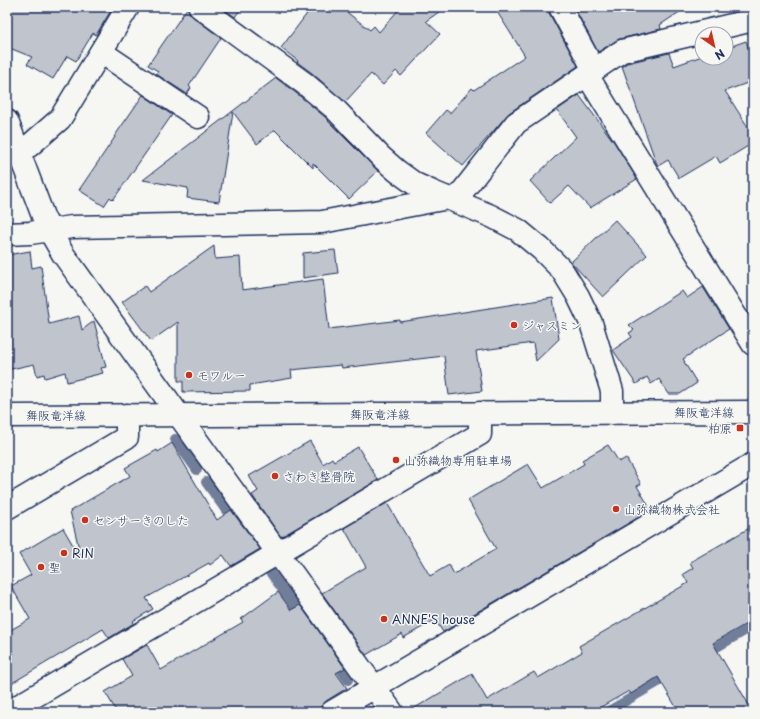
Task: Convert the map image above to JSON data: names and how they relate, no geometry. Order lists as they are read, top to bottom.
{
  "streets": {
    "street": ["舞阪竜洋線"]
  },
  "places": {
    "other": [
      "ジャスミン",
      "モワルー",
      "山弥織物専用駐車場",
      "さわき整骨院",
      "山弥織物株式会社",
      "センサーきのした",
      "RIN",
      "聖",
      "ANNE'S house"
    ],
    "transit": ["柏原"]
  },
  "north": "bottom right"
}
